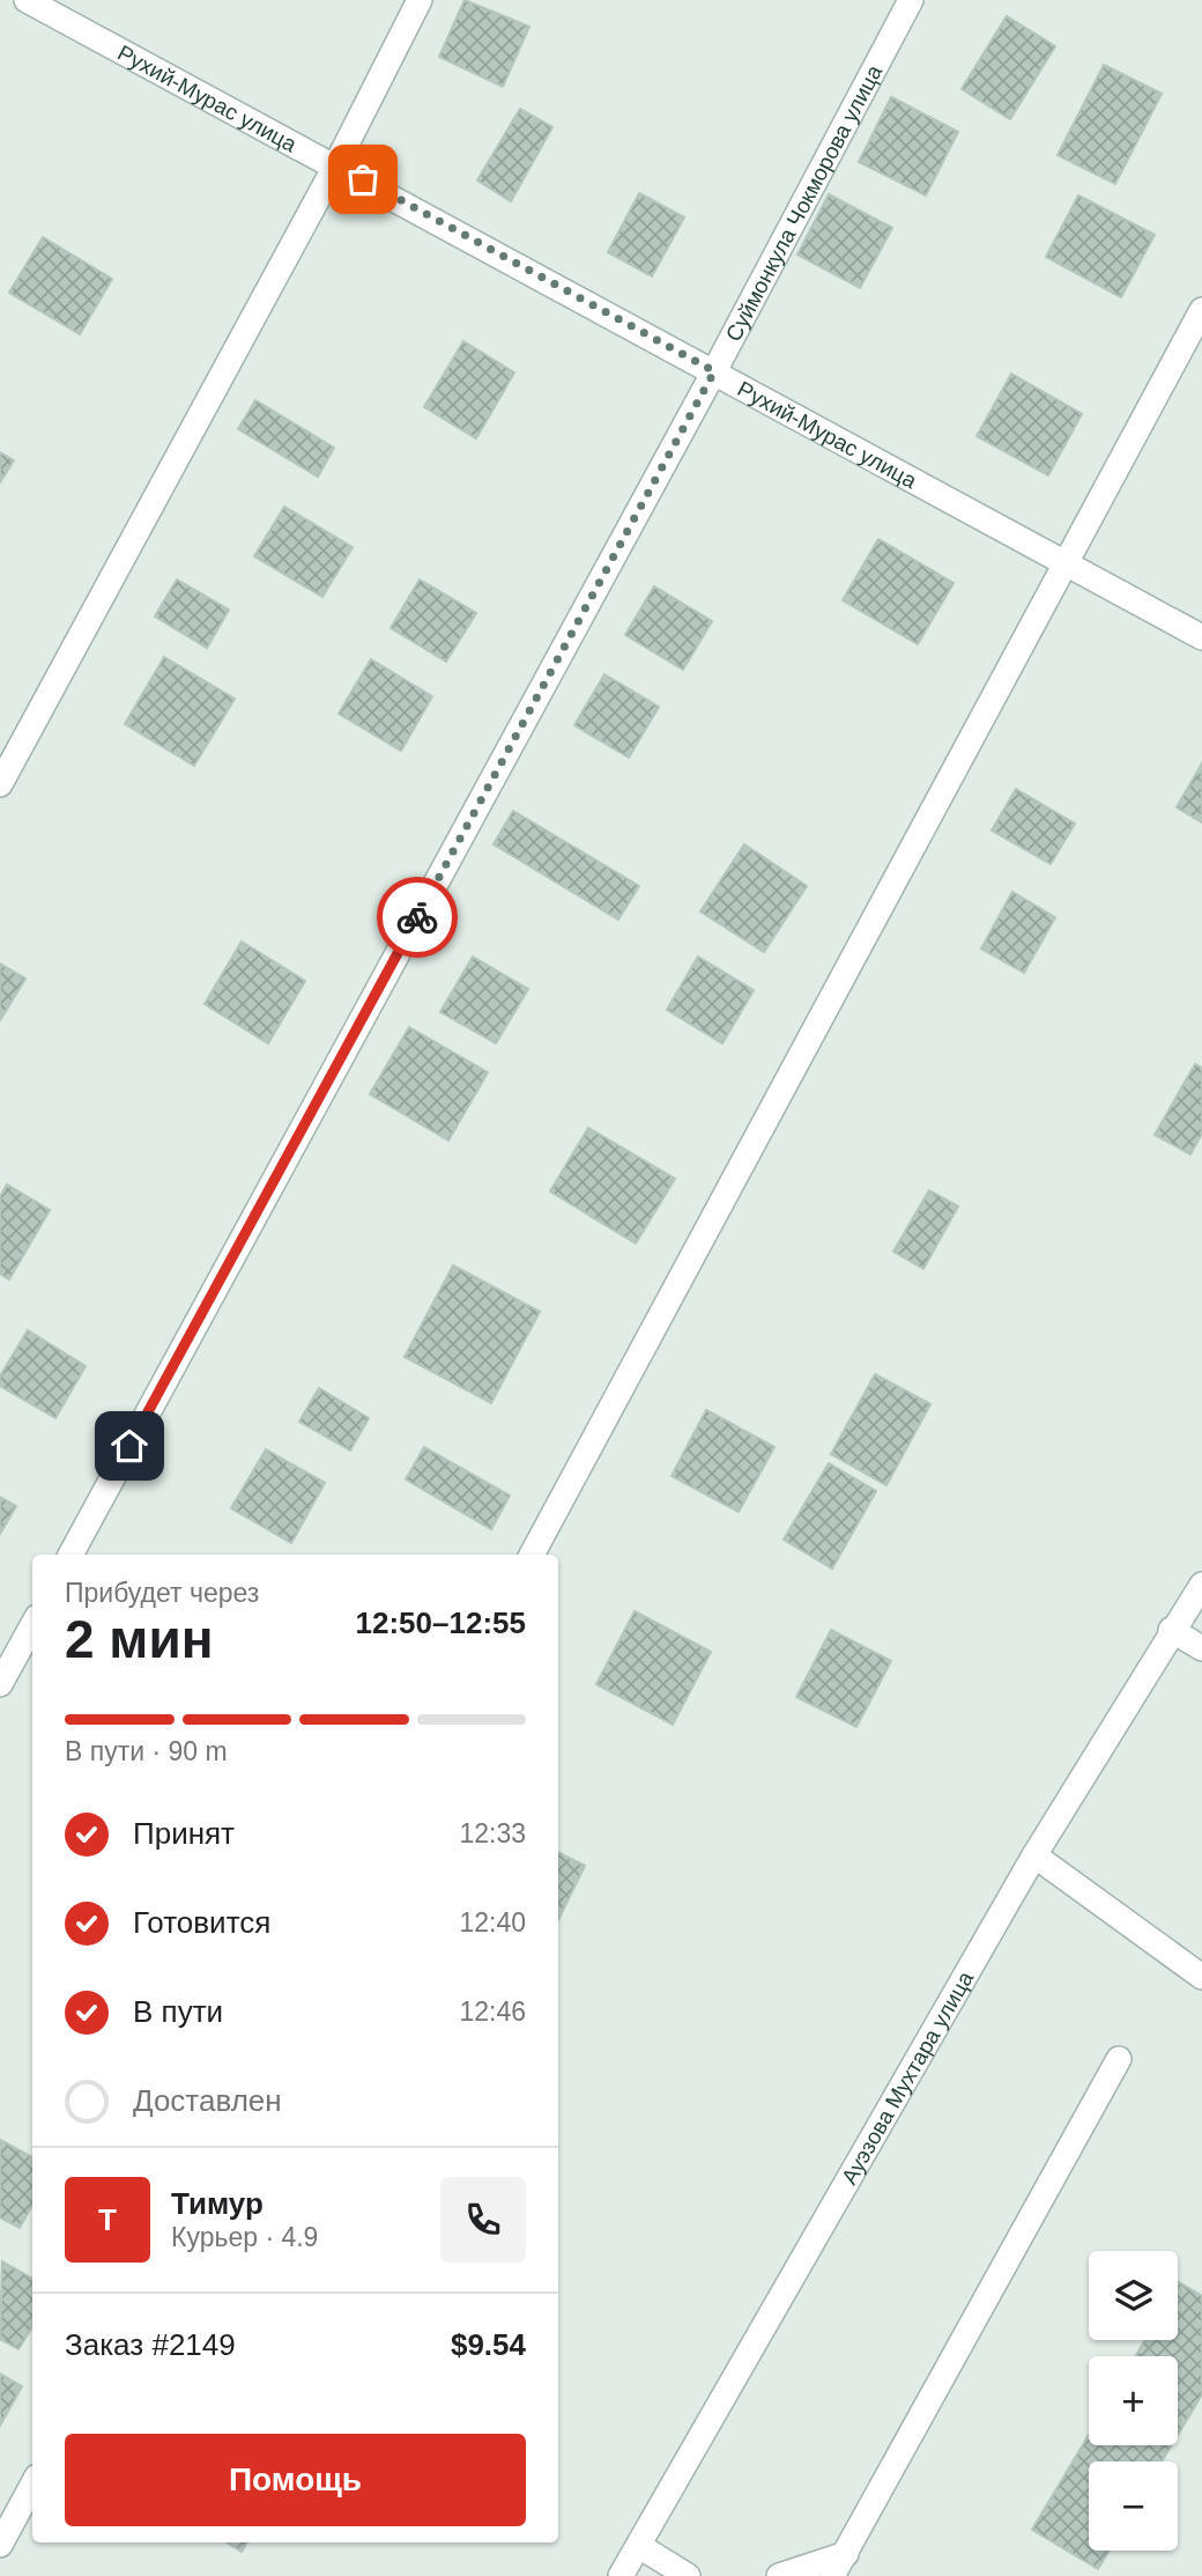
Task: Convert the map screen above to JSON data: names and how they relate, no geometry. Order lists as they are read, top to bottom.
{
  "streets": {
    "street": ["Рухий-Мурас улица", "Суймонкула Чокморова улица", "Ауэзова Мухтара улица"]
  },
  "crossings": [
    ["Рухий-Мурас улица", "Суймонкула Чокморова улица"]
  ],
  "page": {
    "heading": ["2 мин", "Прибудет через", "12:50–12:55"],
    "panel": [
      "Тимур",
      "Курьер · 4.9",
      "Заказ #2149",
      "$9.54"
    ],
    "bar": "В пути · 90 m",
    "list": [
      ["Принят", "12:33"],
      ["Готовится", "12:40"],
      ["В пути", "12:46"],
      "Доставлен"
    ],
    "round": "Т",
    "map_buttons": ["+", "−"],
    "buttons": "Помощь"
  }
}
